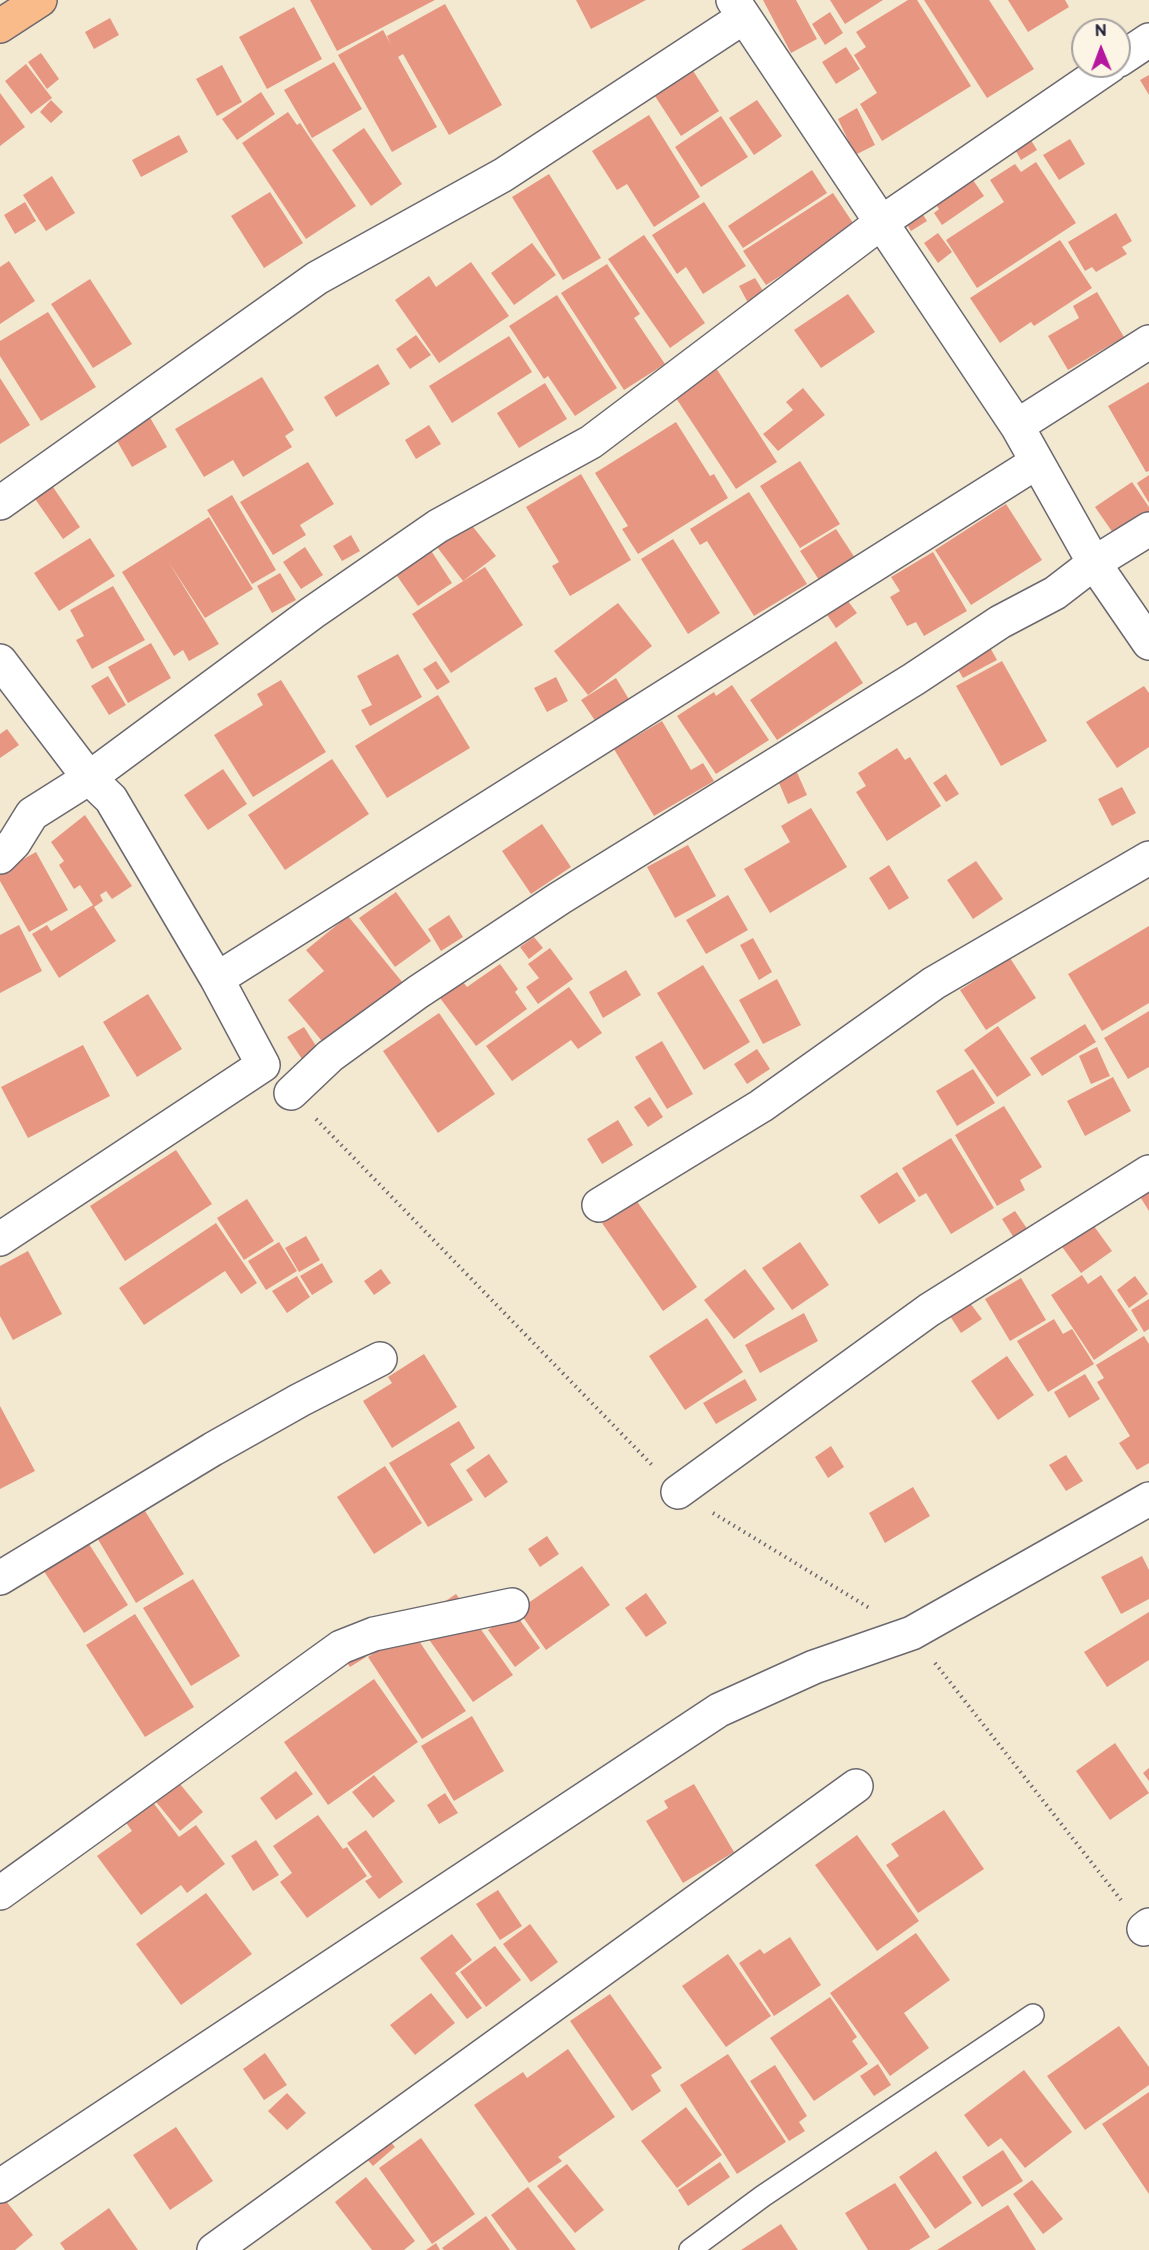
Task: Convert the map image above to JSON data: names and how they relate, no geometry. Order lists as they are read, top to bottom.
{
  "north": "top"
}
